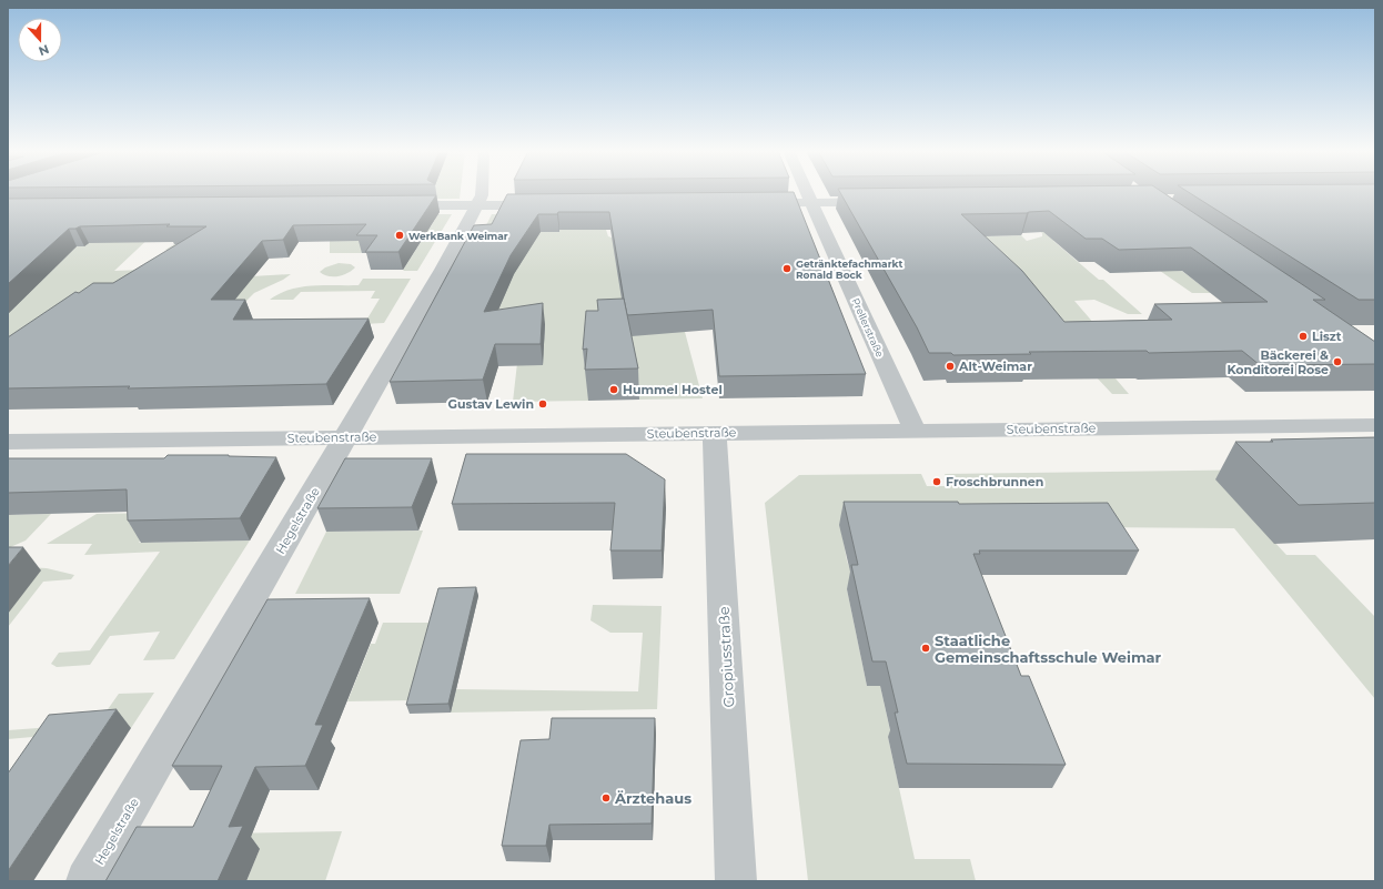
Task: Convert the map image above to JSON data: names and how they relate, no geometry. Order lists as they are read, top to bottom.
{
  "streets": {
    "street": [
      "Prellerstraße",
      "Steubenstraße",
      "Hegelstraße",
      "Gropiusstraße"
    ]
  },
  "crossings": [
    ["Prellerstraße", "Steubenstraße"],
    ["Steubenstraße", "Hegelstraße"],
    ["Steubenstraße", "Gropiusstraße"]
  ],
  "places": [
    "WerkBank Weimar",
    "Getränktefachmarkt Ronald Bock",
    "Liszt",
    "Bäckerei & Konditorei Rose",
    "Alt-Weimar",
    "Hummel Hostel",
    "Gustav Lewin",
    "Froschbrunnen",
    "Staatliche Gemeinschaftsschule Weimar",
    "Ärztehaus"
  ],
  "north": "bottom"
}
